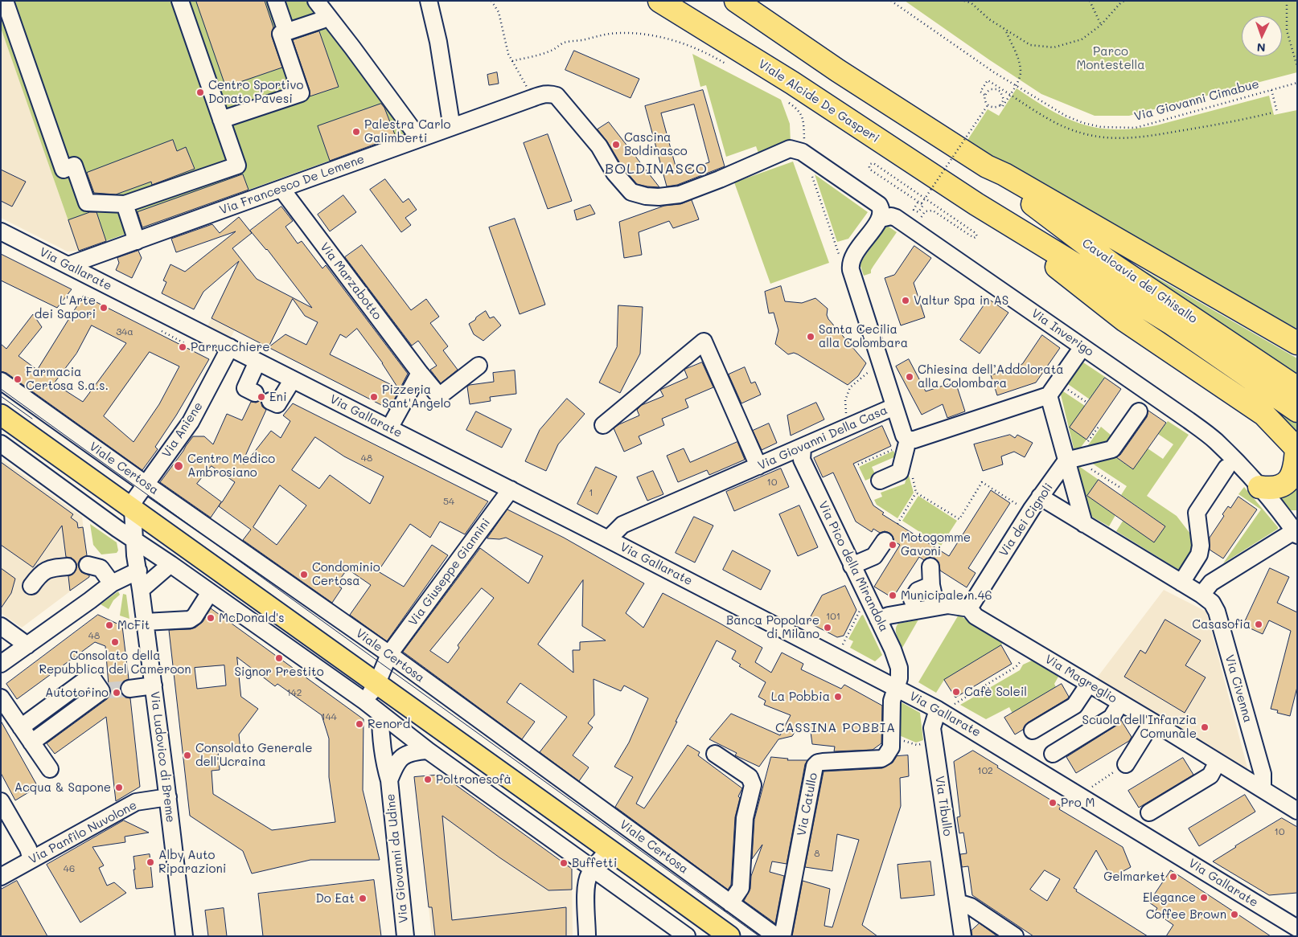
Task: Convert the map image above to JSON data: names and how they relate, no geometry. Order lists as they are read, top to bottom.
{
  "streets": {
    "highway": ["Viale Alcide De Gasperi", "Cavalcavia del Ghisallo"],
    "street": [
      "Via Francesco De Lemene",
      "Via Gallarate",
      "Via Marzabotto",
      "Via Inverigo",
      "Via Aniene",
      "Via Giovanni Della Casa",
      "Viale Certosa",
      "Via dei Cignoli",
      "Via Pico della Mirandola",
      "Via Giuseppe Giannini",
      "Via Magreglio",
      "Via Civenna",
      "Via Ludovico di Breme",
      "Via Catullo",
      "Via Tibullo",
      "Via Panfilo Nuvolone",
      "Via Giovanni da Udine"
    ],
    "path": ["Via Giovanni Cimabue"]
  },
  "crossings": [
    ["Viale Alcide De Gasperi", "Cavalcavia del Ghisallo"],
    ["Via Francesco De Lemene", "Via Gallarate"],
    ["Via Francesco De Lemene", "Via Marzabotto"],
    ["Via Francesco De Lemene", "Via Inverigo"],
    ["Via Gallarate", "Via Aniene"],
    ["Via Gallarate", "Via Giovanni Della Casa"],
    ["Via Gallarate", "Via Pico della Mirandola"],
    ["Via Gallarate", "Via Giuseppe Giannini"],
    ["Via Gallarate", "Via Catullo"],
    ["Via Gallarate", "Via Tibullo"],
    ["Via Aniene", "Viale Certosa"],
    ["Via Giovanni Della Casa", "Via Pico della Mirandola"],
    ["Viale Certosa", "Via Giuseppe Giannini"],
    ["Via dei Cignoli", "Via Magreglio"],
    ["Via dei Cignoli", "Via Civenna"],
    ["Via Pico della Mirandola", "Via Catullo"],
    ["Via Magreglio", "Via Civenna"],
    ["Via Ludovico di Breme", "Via Panfilo Nuvolone"]
  ],
  "districts": ["BOLDINASCO", "CASSINA POBBIA"],
  "parks": ["Parco Montestella"],
  "places": [
    "Centro Sportivo Donato Pavesi",
    "Palestra Carlo Galimberti",
    "Cascina Boldinasco",
    "Valtur Spa in AS",
    "L'Arte dei Sapori",
    "Santa Cecilia alla Colombara",
    "Parrucchiere",
    "Chiesina dell’Addolorata alla Colombara",
    "Farmacia Certosa S.a.s.",
    "Eni",
    "Pizzeria Sant'Angelo",
    "Centro Medico Ambrosiano",
    "Motogomme Gavoni",
    "Condominio Certosa",
    "Municipale n.46",
    "McDonald's",
    "Casasofia",
    "McFit",
    "Banca Popolare di Milano",
    "Consolato della Repubblica del Cameroon",
    "Signor Prestito",
    "Cafè Soleil",
    "Autotorino",
    "La Pobbia",
    "Renord",
    "Scuola dell'Infanzia Comunale",
    "Consolato Generale dell'Ucraina",
    "Poltronesofà",
    "Acqua & Sapone",
    "Pro M",
    "Alby Auto Riparazioni",
    "Buffetti",
    "Gelmarket",
    "Elegance",
    "Do Eat",
    "Coffee Brown"
  ],
  "house_numbers": [
    "34a",
    "48",
    "10",
    "1",
    "54",
    "101",
    "48",
    "142",
    "144",
    "102",
    "10",
    "8",
    "46"
  ],
  "north": "bottom"
}
